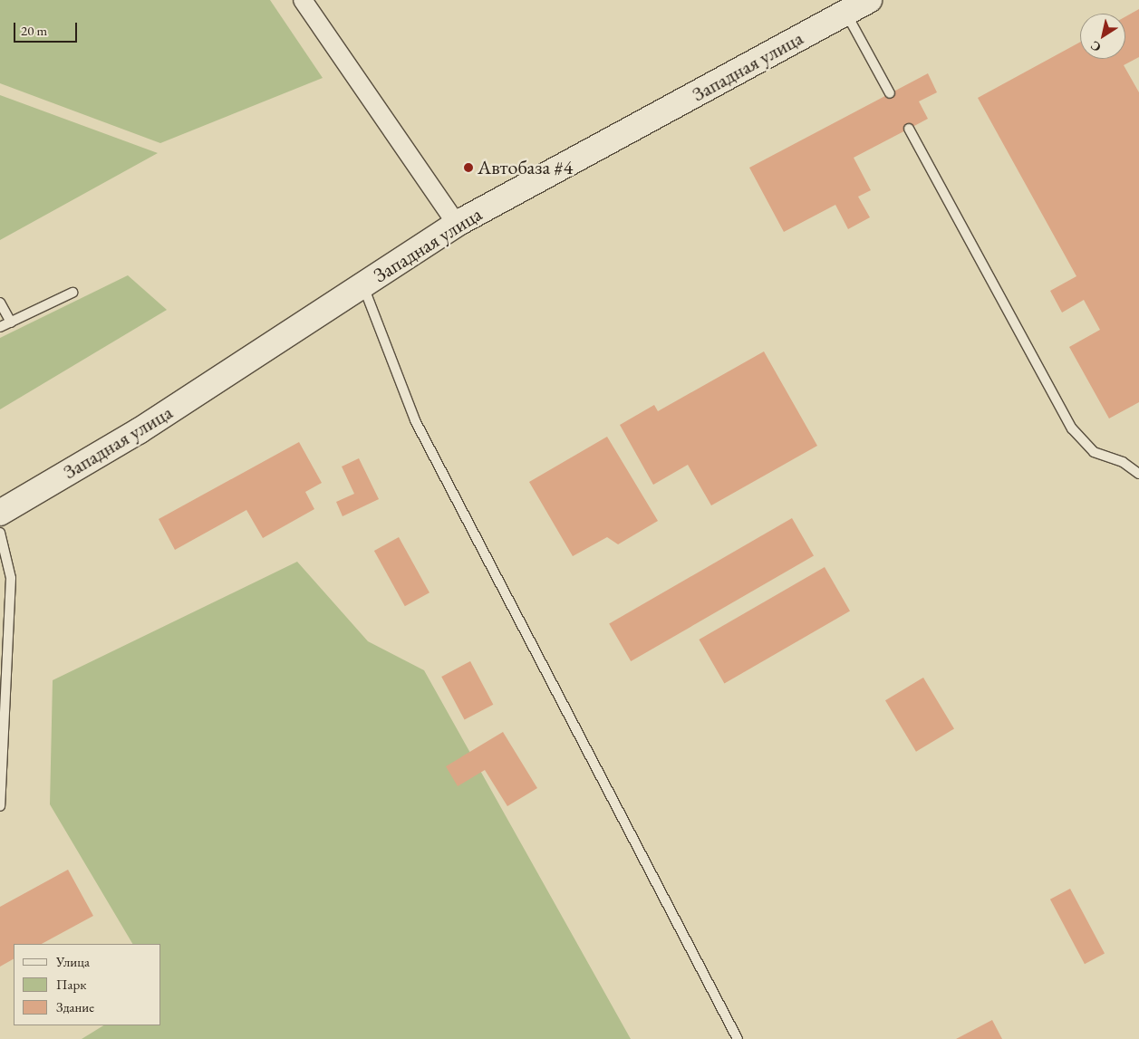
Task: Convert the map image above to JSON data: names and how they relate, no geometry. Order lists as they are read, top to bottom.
{
  "streets": {
    "main road": ["Западная улица"]
  },
  "places": ["Автобаза #4"],
  "legend": ["Улица", "Парк", "Здание"],
  "scale_bar": "20 m",
  "north": "bottom left"
}
